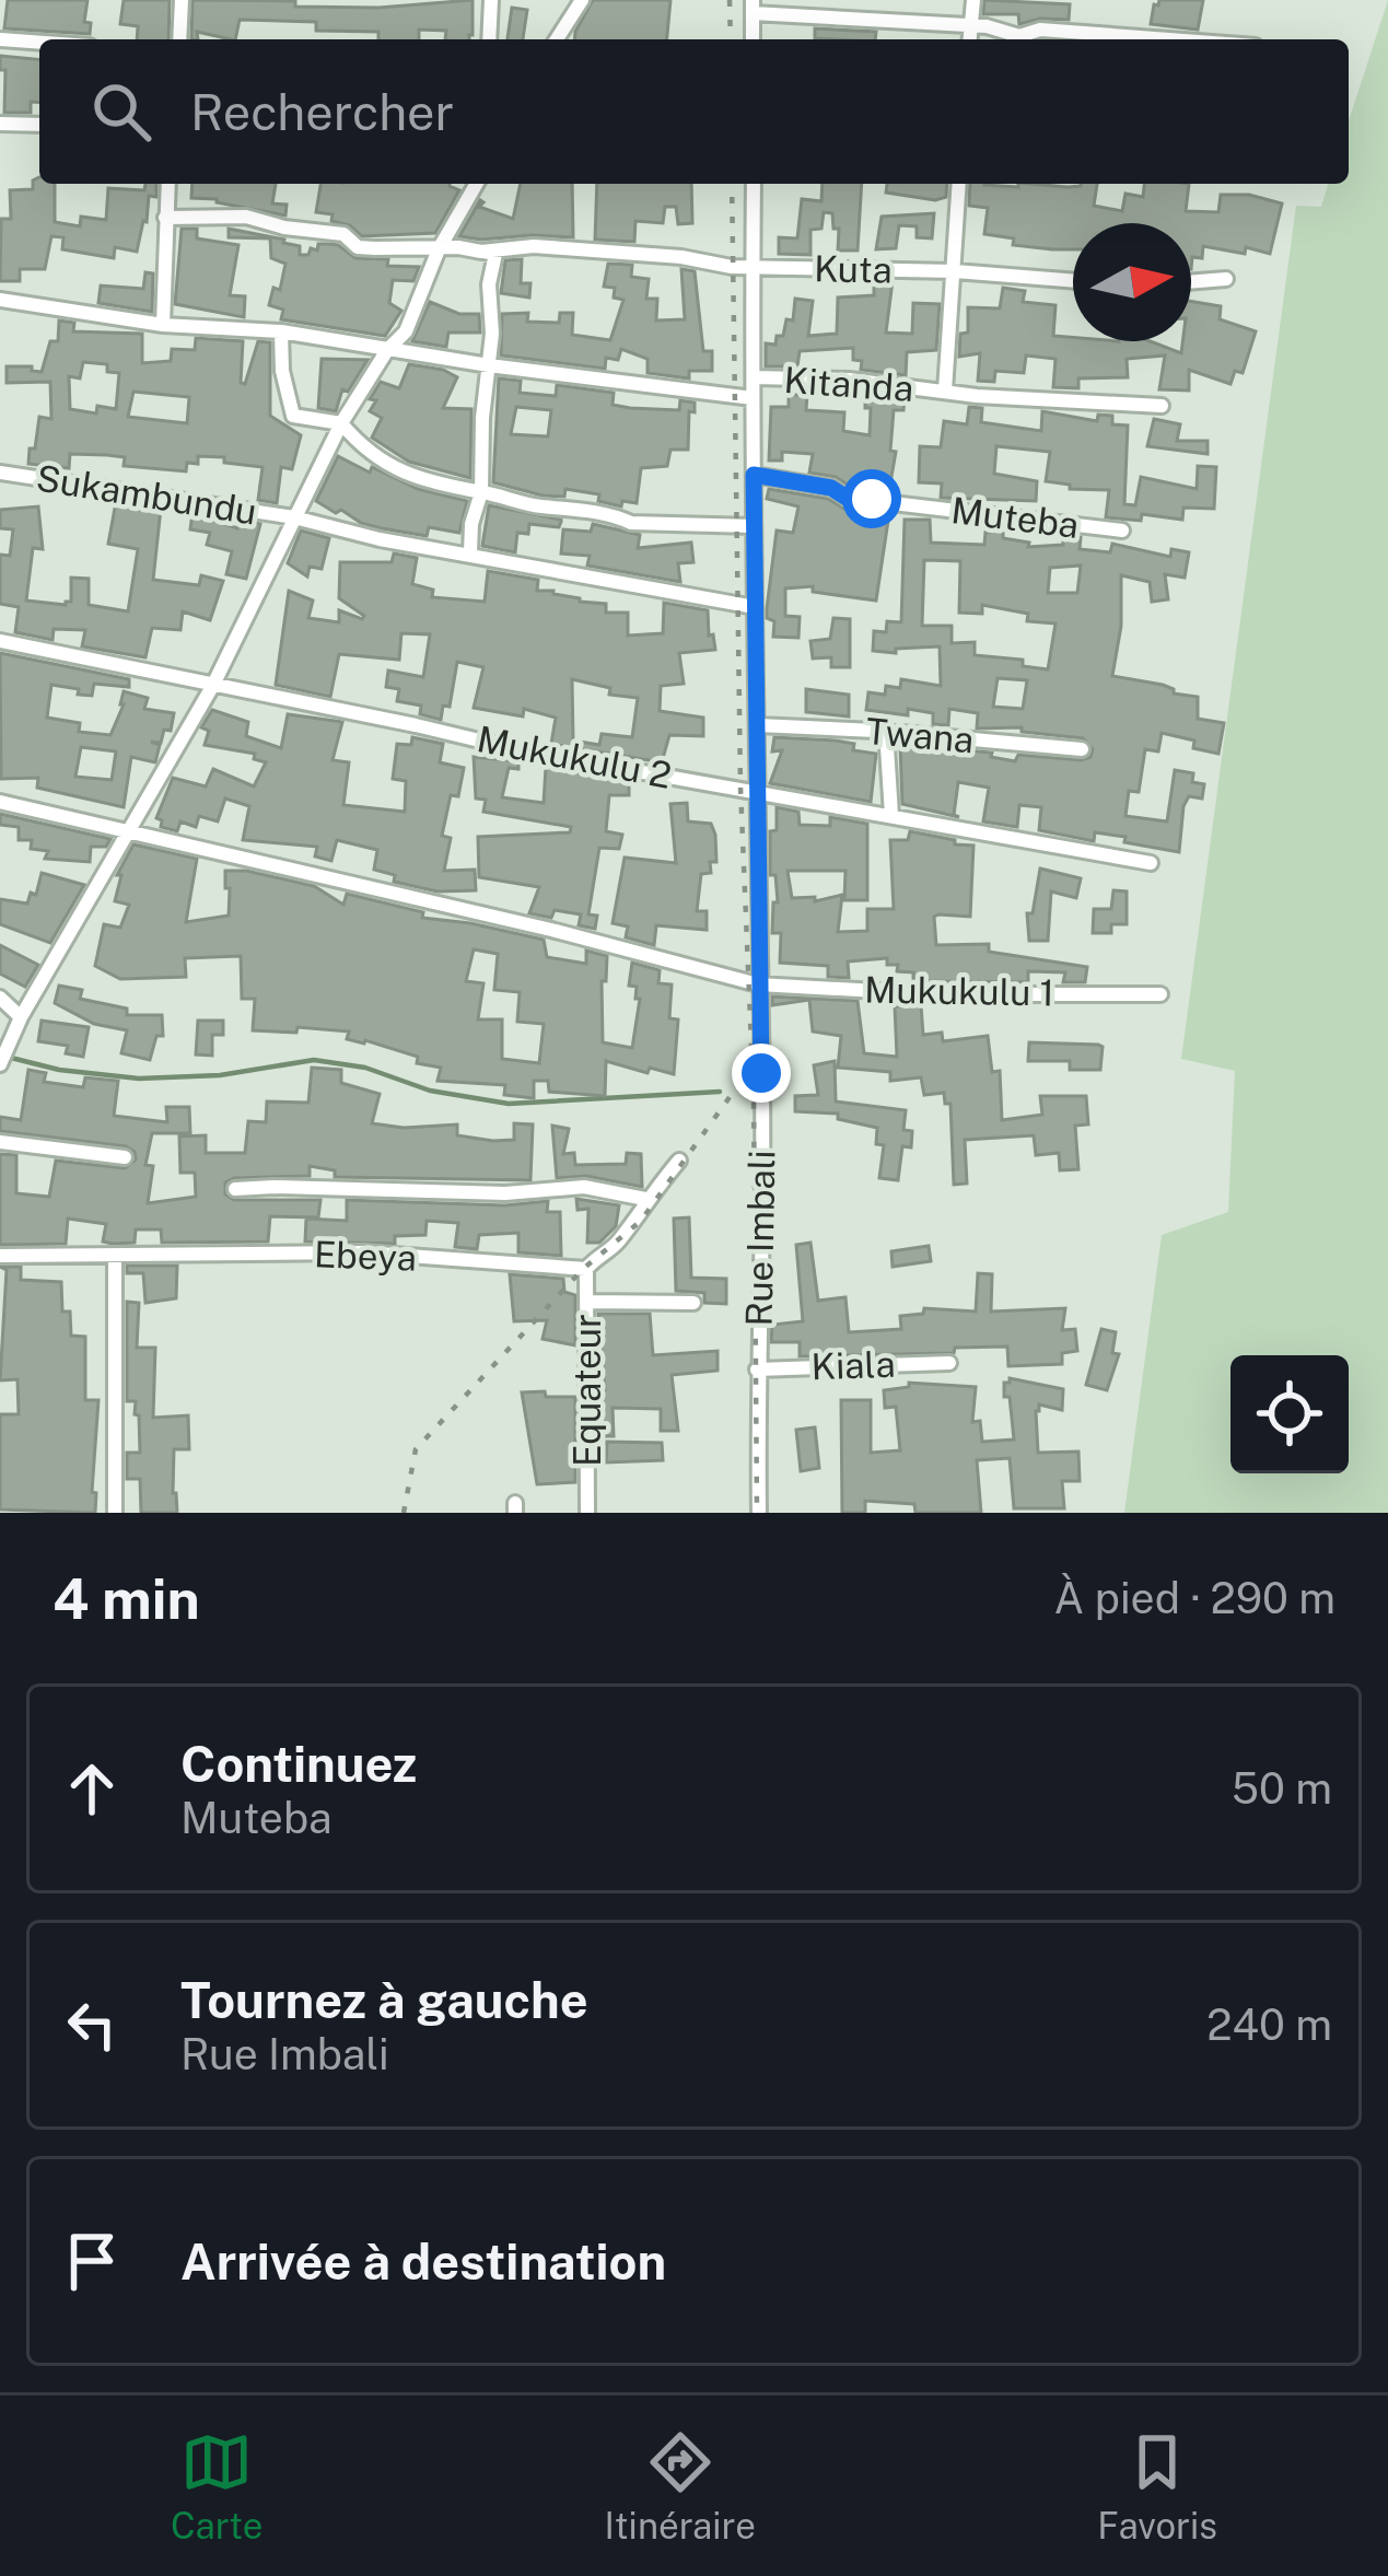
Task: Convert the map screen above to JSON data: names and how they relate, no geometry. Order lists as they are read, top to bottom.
{
  "streets": {
    "street": [
      "Kuta",
      "Kitanda",
      "Sukambundu",
      "Muteba",
      "Twana",
      "Mukukulu 2",
      "Mukukulu 1",
      "Rue Imbali",
      "Ebeya",
      "Kiala",
      "Equateur"
    ]
  },
  "crossings": [
    ["Kuta", "Rue Imbali"],
    ["Kitanda", "Rue Imbali"],
    ["Sukambundu", "Rue Imbali"],
    ["Muteba", "Rue Imbali"],
    ["Twana", "Rue Imbali"],
    ["Mukukulu 2", "Rue Imbali"],
    ["Mukukulu 1", "Rue Imbali"],
    ["Rue Imbali", "Kiala"],
    ["Ebeya", "Equateur"]
  ],
  "north": "right",
  "page": {
    "search": "Rechercher",
    "heading": ["4 min", "À pied · 290 m"],
    "list": [
      ["Continuez", "Muteba", "50 m"],
      ["Tournez à gauche", "Rue Imbali", "240 m"],
      "Arrivée à destination"
    ],
    "nav": ["Carte", "Itinéraire", "Favoris"]
  }
}
